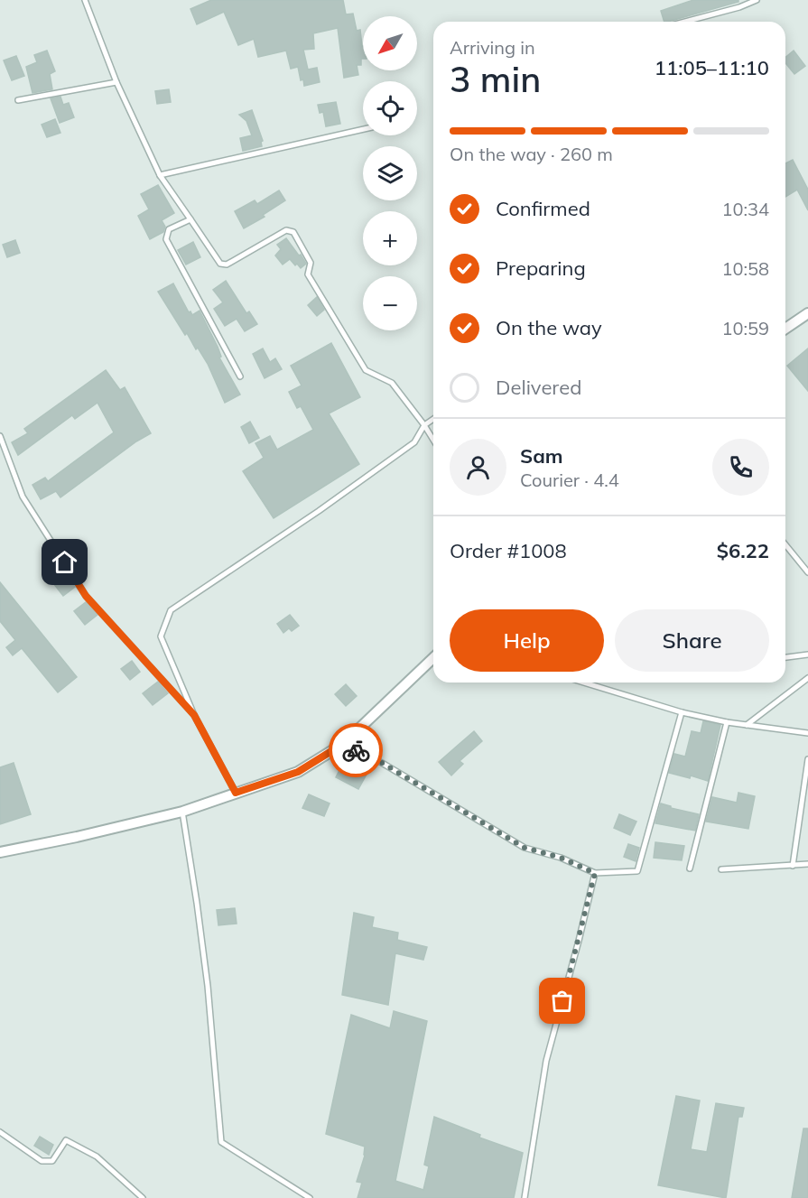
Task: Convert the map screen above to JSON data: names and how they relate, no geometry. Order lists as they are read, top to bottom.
{
  "north": "bottom left",
  "page": {
    "map_buttons": ["+", "−"],
    "heading": ["3 min", "Arriving in", "11:05–11:10"],
    "panel": [
      "Sam",
      "Courier · 4.4",
      "Order #1008",
      "$6.22"
    ],
    "bar": "On the way · 260 m",
    "list": [
      ["Confirmed", "10:34"],
      ["Preparing", "10:58"],
      ["On the way", "10:59"],
      "Delivered"
    ],
    "buttons": ["Help", "Share"]
  }
}
